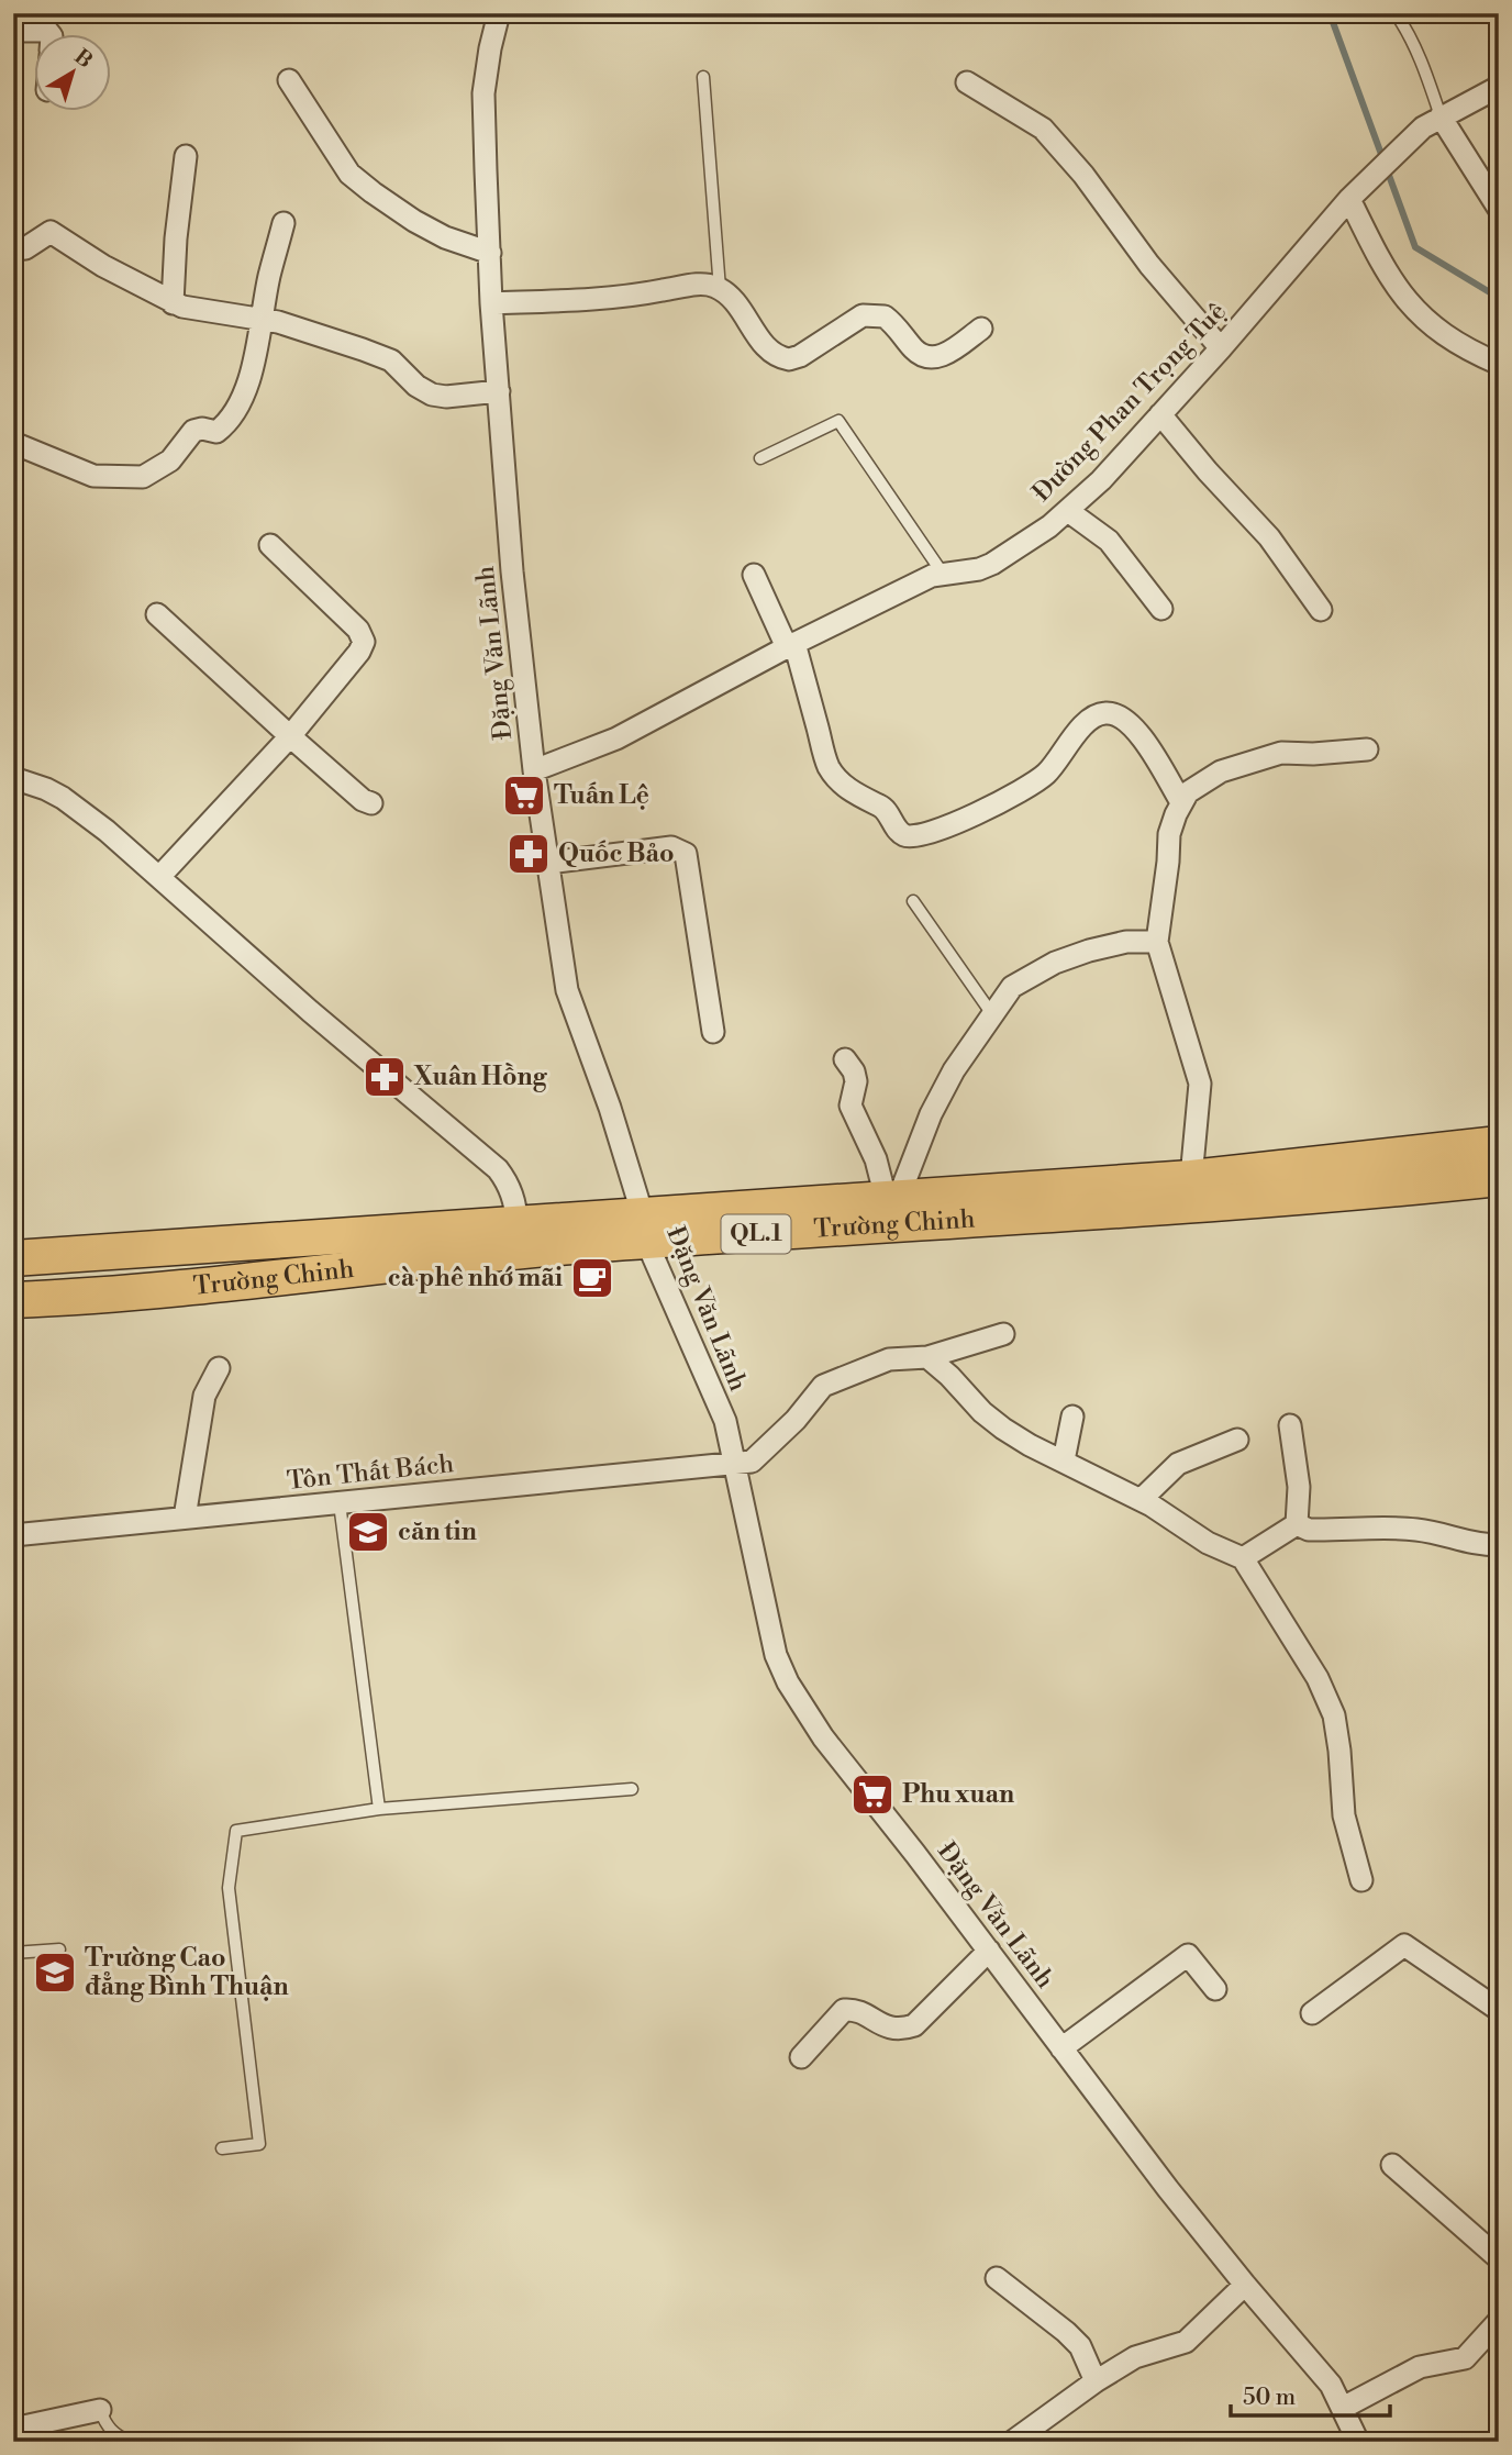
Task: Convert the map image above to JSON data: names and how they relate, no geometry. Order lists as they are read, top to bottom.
{
  "streets": {
    "highway": ["Trường Chinh", "QL.1"],
    "street": ["Đường Phan Trọng Tuệ", "Đặng Văn Lãnh", "Tôn Thất Bách"]
  },
  "crossings": [
    ["Đường Phan Trọng Tuệ", "Đặng Văn Lãnh"],
    ["Đặng Văn Lãnh", "Trường Chinh"],
    ["Đặng Văn Lãnh", "Tôn Thất Bách"]
  ],
  "places": {
    "supermarket": ["Tuấn Lệ", "Phu xuan"],
    "pharmacy": ["Quốc Bảo", "Xuân Hồng"],
    "cafe": ["cà phê nhớ mãi"],
    "school or university": ["căn tin", "Trường Cao đẳng Bình Thuận"]
  },
  "scale_bar": "50 m",
  "north": "top right"
}
